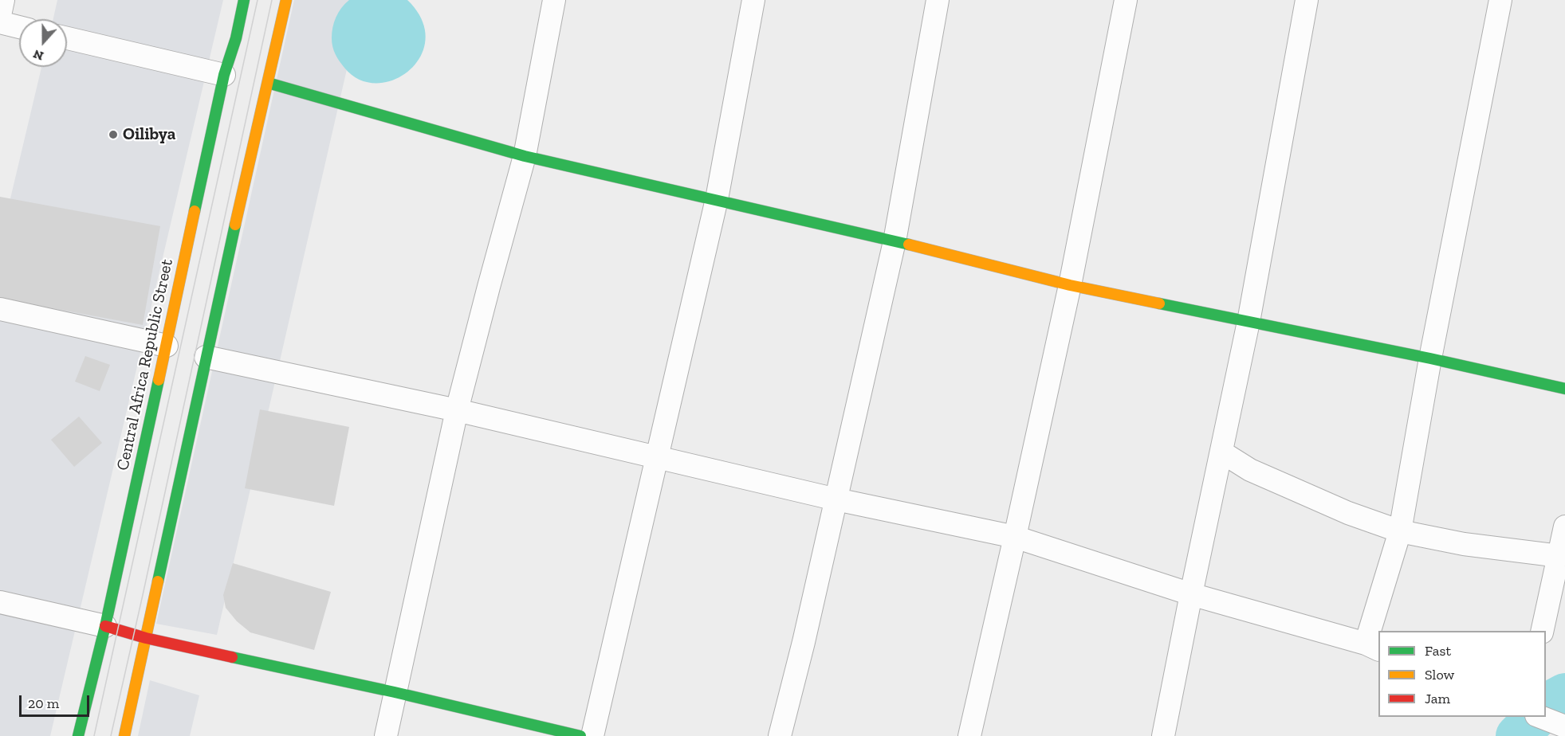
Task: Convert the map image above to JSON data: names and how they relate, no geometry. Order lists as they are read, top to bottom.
{
  "streets": {
    "street": ["Central Africa Republic Street"]
  },
  "places": ["Oilibya"],
  "legend": ["Fast", "Slow", "Jam"],
  "scale_bar": "20 m",
  "north": "bottom"
}
